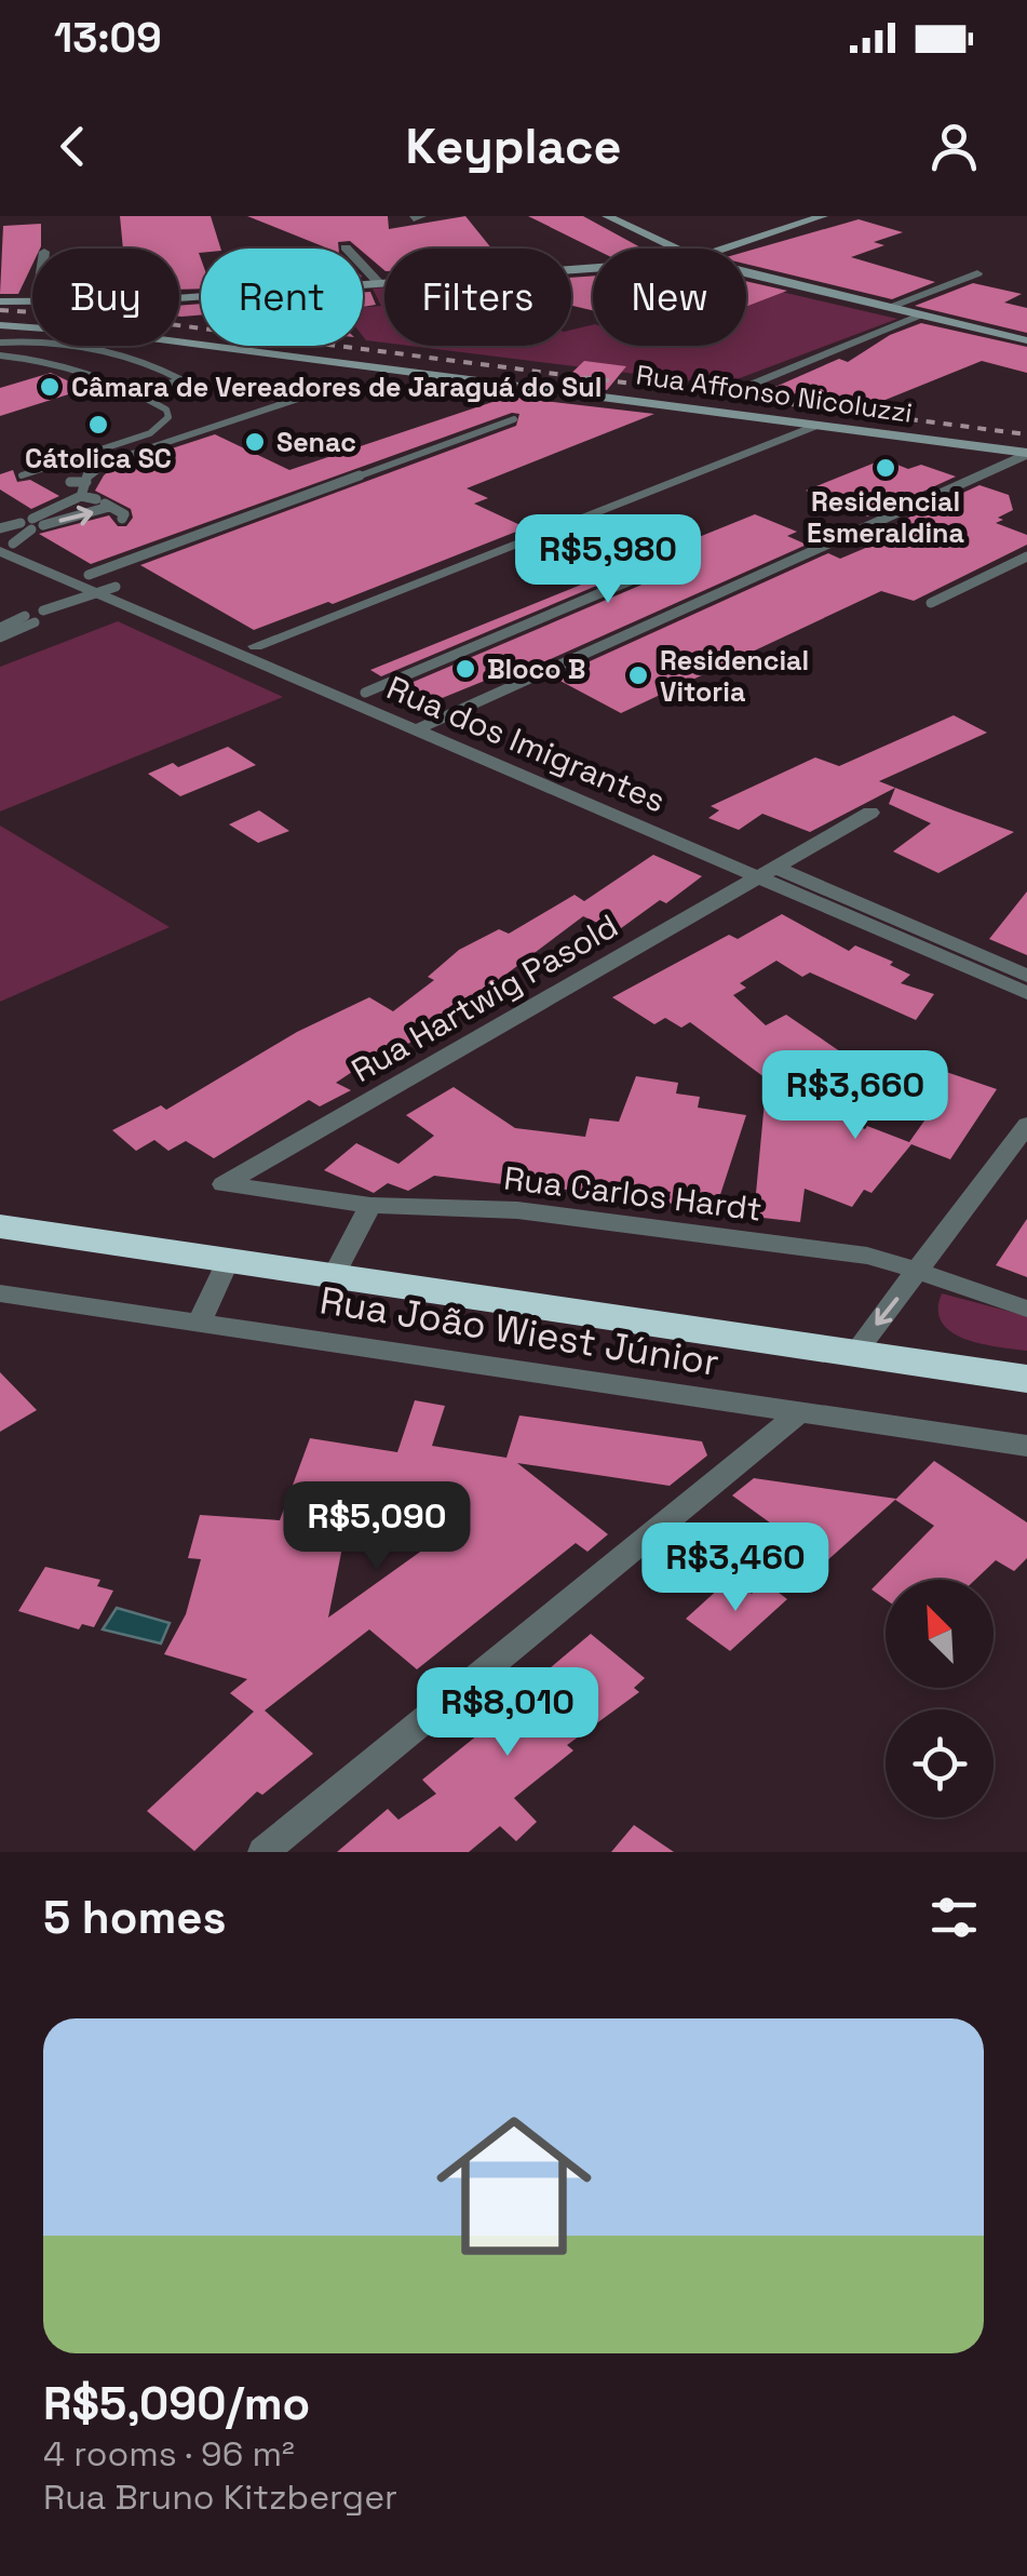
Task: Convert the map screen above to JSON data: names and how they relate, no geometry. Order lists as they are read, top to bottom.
{
  "streets": {
    "street": [
      "Rua Affonso Nicoluzzi",
      "Rua dos Imigrantes",
      "Rua Hartwig Pasold",
      "Rua Carlos Hardt",
      "Rua João Wiest Júnior"
    ]
  },
  "crossings": [
    ["Rua dos Imigrantes", "Rua Hartwig Pasold"],
    ["Rua Hartwig Pasold", "Rua Carlos Hardt"]
  ],
  "places": [
    "Câmara de Vereadores de Jaraguá do Sul",
    "Cátolica SC",
    "Senac",
    "Residencial Esmeraldina",
    "Bloco B",
    "Residencial Vitoria"
  ],
  "north": "top left",
  "page": {
    "status": "13:09",
    "header": "Keyplace",
    "chip": [
      "Buy",
      "Rent",
      "Filters",
      "New"
    ],
    "price": [
      "R$5,980",
      "R$3,660",
      "R$5,090",
      "R$3,460",
      "R$8,010"
    ],
    "heading": "5 homes",
    "list": [
      {
        "name": "R$5,090/mo",
        "note": "4 rooms · 96 m² · Rua Bruno Kitzberger"
      }
    ]
  }
}
